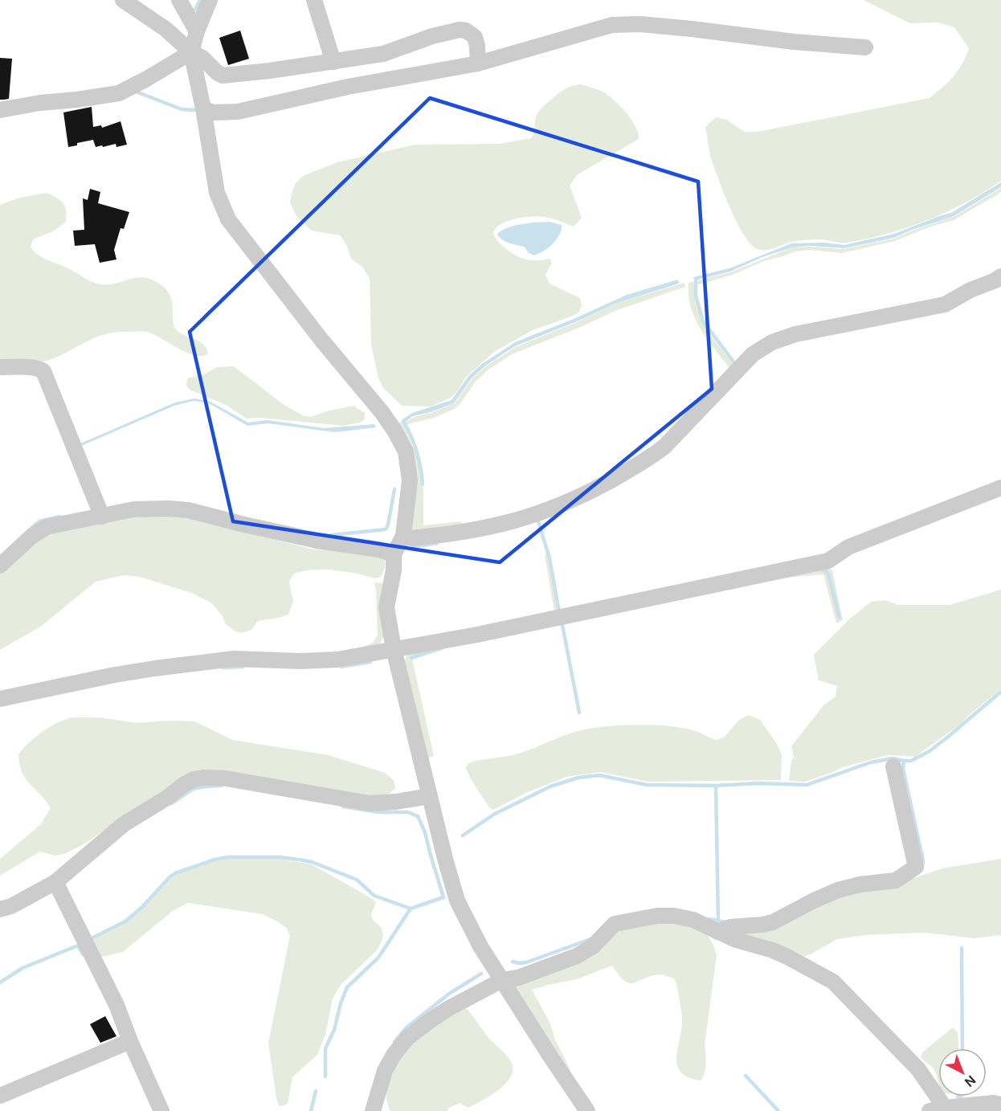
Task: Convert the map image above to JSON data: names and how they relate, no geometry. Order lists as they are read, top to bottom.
{
  "north": "bottom right"
}
